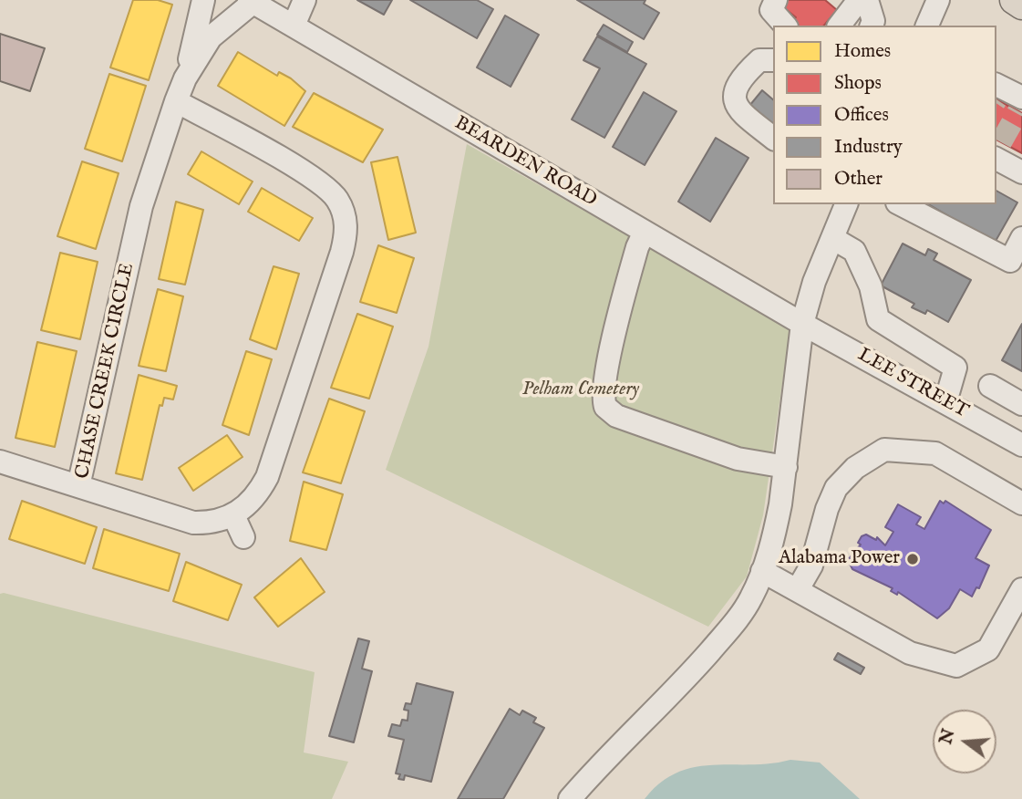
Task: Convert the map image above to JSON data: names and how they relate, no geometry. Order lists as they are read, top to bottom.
{
  "streets": {
    "street": ["BEARDEN ROAD", "CHASE CREEK CIRCLE", "LEE STREET"]
  },
  "crossings": [
    ["BEARDEN ROAD", "CHASE CREEK CIRCLE"],
    ["BEARDEN ROAD", "LEE STREET"]
  ],
  "parks": ["Pelham Cemetery"],
  "places": ["Alabama Power"],
  "legend": [
    "Homes",
    "Shops",
    "Offices",
    "Industry",
    "Other"
  ],
  "north": "left"
}
